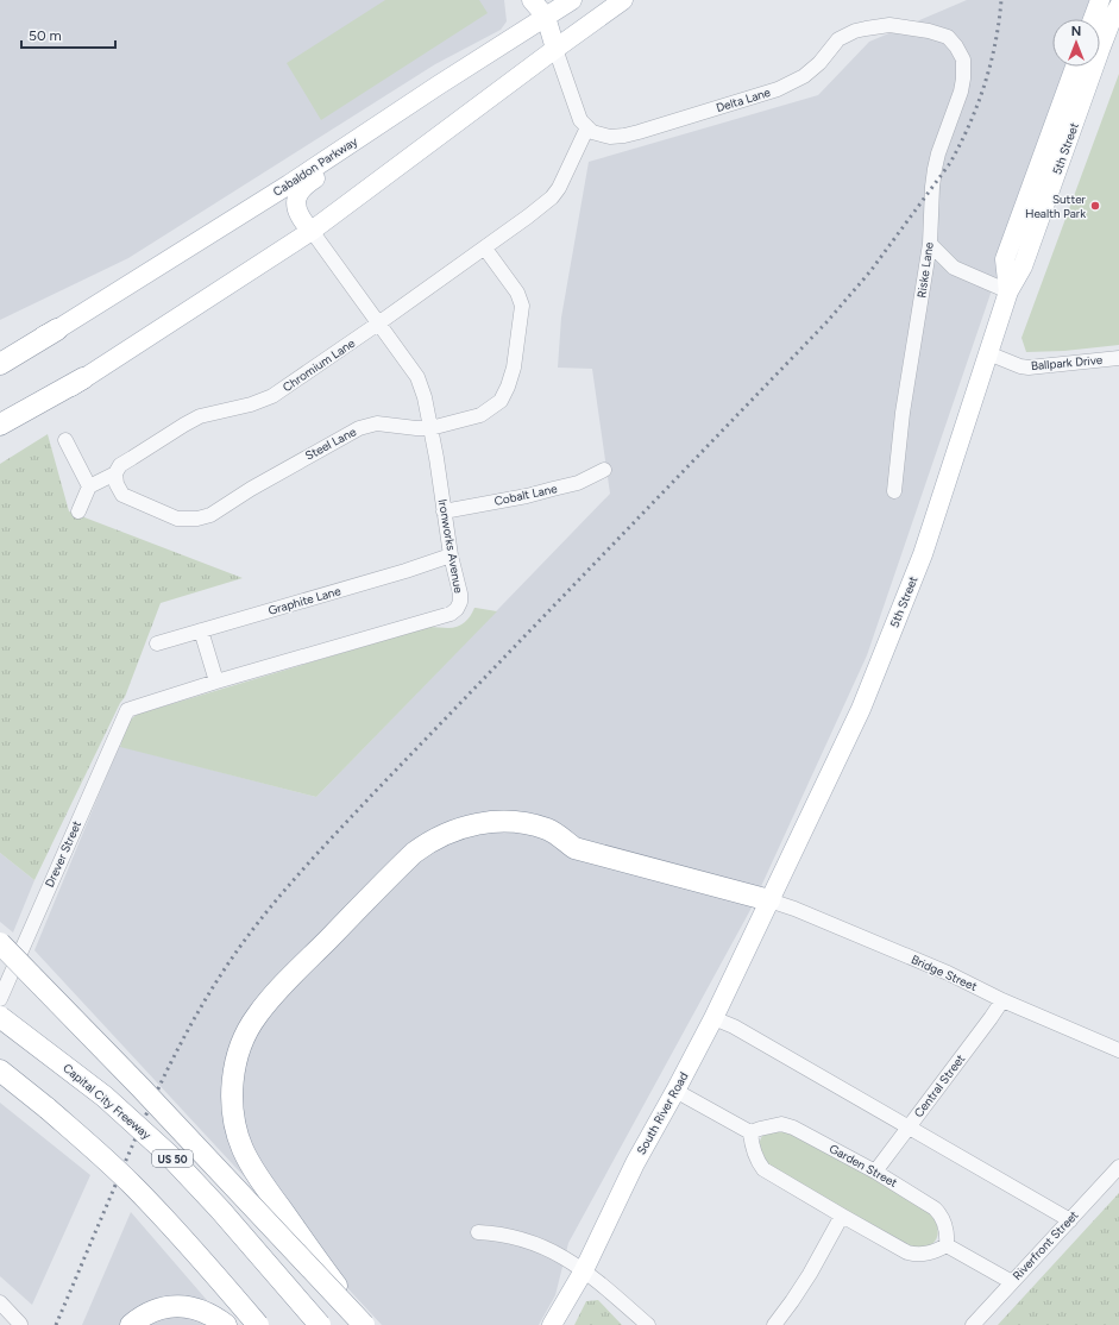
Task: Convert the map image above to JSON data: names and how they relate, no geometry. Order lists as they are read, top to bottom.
{
  "streets": {
    "highway": ["Capital City Freeway", "US 50"],
    "main road": ["5th Street", "Cabaldon Parkway", "South River Road"],
    "street": [
      "Delta Lane",
      "Riske Lane",
      "Ballpark Drive",
      "Chromium Lane",
      "Steel Lane",
      "Cobalt Lane",
      "Ironworks Avenue",
      "Graphite Lane",
      "Drever Street",
      "Bridge Street",
      "Central Street",
      "Garden Street",
      "Riverfront Street"
    ]
  },
  "crossings": [
    ["Delta Lane", "Riske Lane"],
    ["Delta Lane", "Chromium Lane"],
    ["5th Street", "Ballpark Drive"],
    ["5th Street", "Bridge Street"],
    ["5th Street", "South River Road"],
    ["Chromium Lane", "Steel Lane"],
    ["Chromium Lane", "Ironworks Avenue"],
    ["Steel Lane", "Ironworks Avenue"],
    ["Cobalt Lane", "Ironworks Avenue"],
    ["Ironworks Avenue", "Graphite Lane"],
    ["Ironworks Avenue", "Drever Street"],
    ["Bridge Street", "Central Street"],
    ["Bridge Street", "South River Road"],
    ["Central Street", "Garden Street"]
  ],
  "places": ["Sutter Health Park"],
  "scale_bar": "50 m",
  "north": "top"
}
